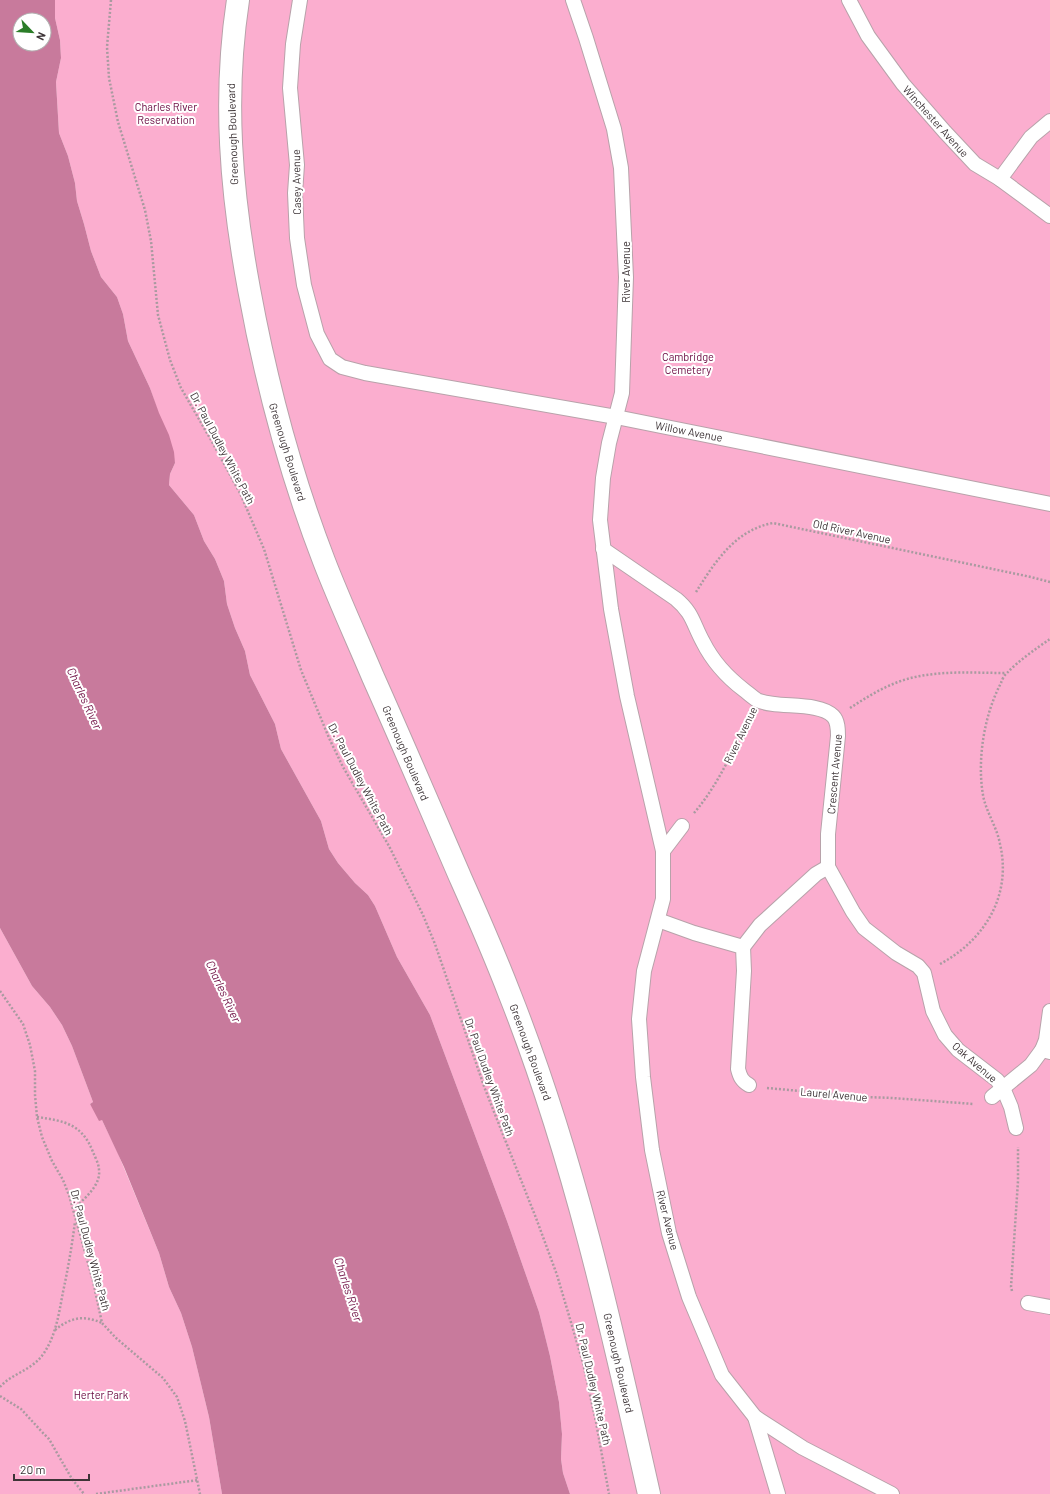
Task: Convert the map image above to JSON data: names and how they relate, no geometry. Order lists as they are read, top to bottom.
{
  "streets": {
    "main road": ["Greenough Boulevard"],
    "lane": [
      "Winchester Avenue",
      "Casey Avenue",
      "River Avenue",
      "Willow Avenue",
      "Crescent Avenue",
      "Oak Avenue"
    ],
    "path": ["Dr. Paul Dudley White Path", "Old River Avenue", "Laurel Avenue"]
  },
  "crossings": [
    ["Casey Avenue", "Willow Avenue"],
    ["River Avenue", "Willow Avenue"],
    ["River Avenue", "Old River Avenue"],
    ["Crescent Avenue", "Oak Avenue"]
  ],
  "water": ["Charles River"],
  "parks": ["Charles River Reservation", "Cambridge Cemetery", "Herter Park"],
  "scale_bar": "20 m",
  "north": "bottom right"
}
